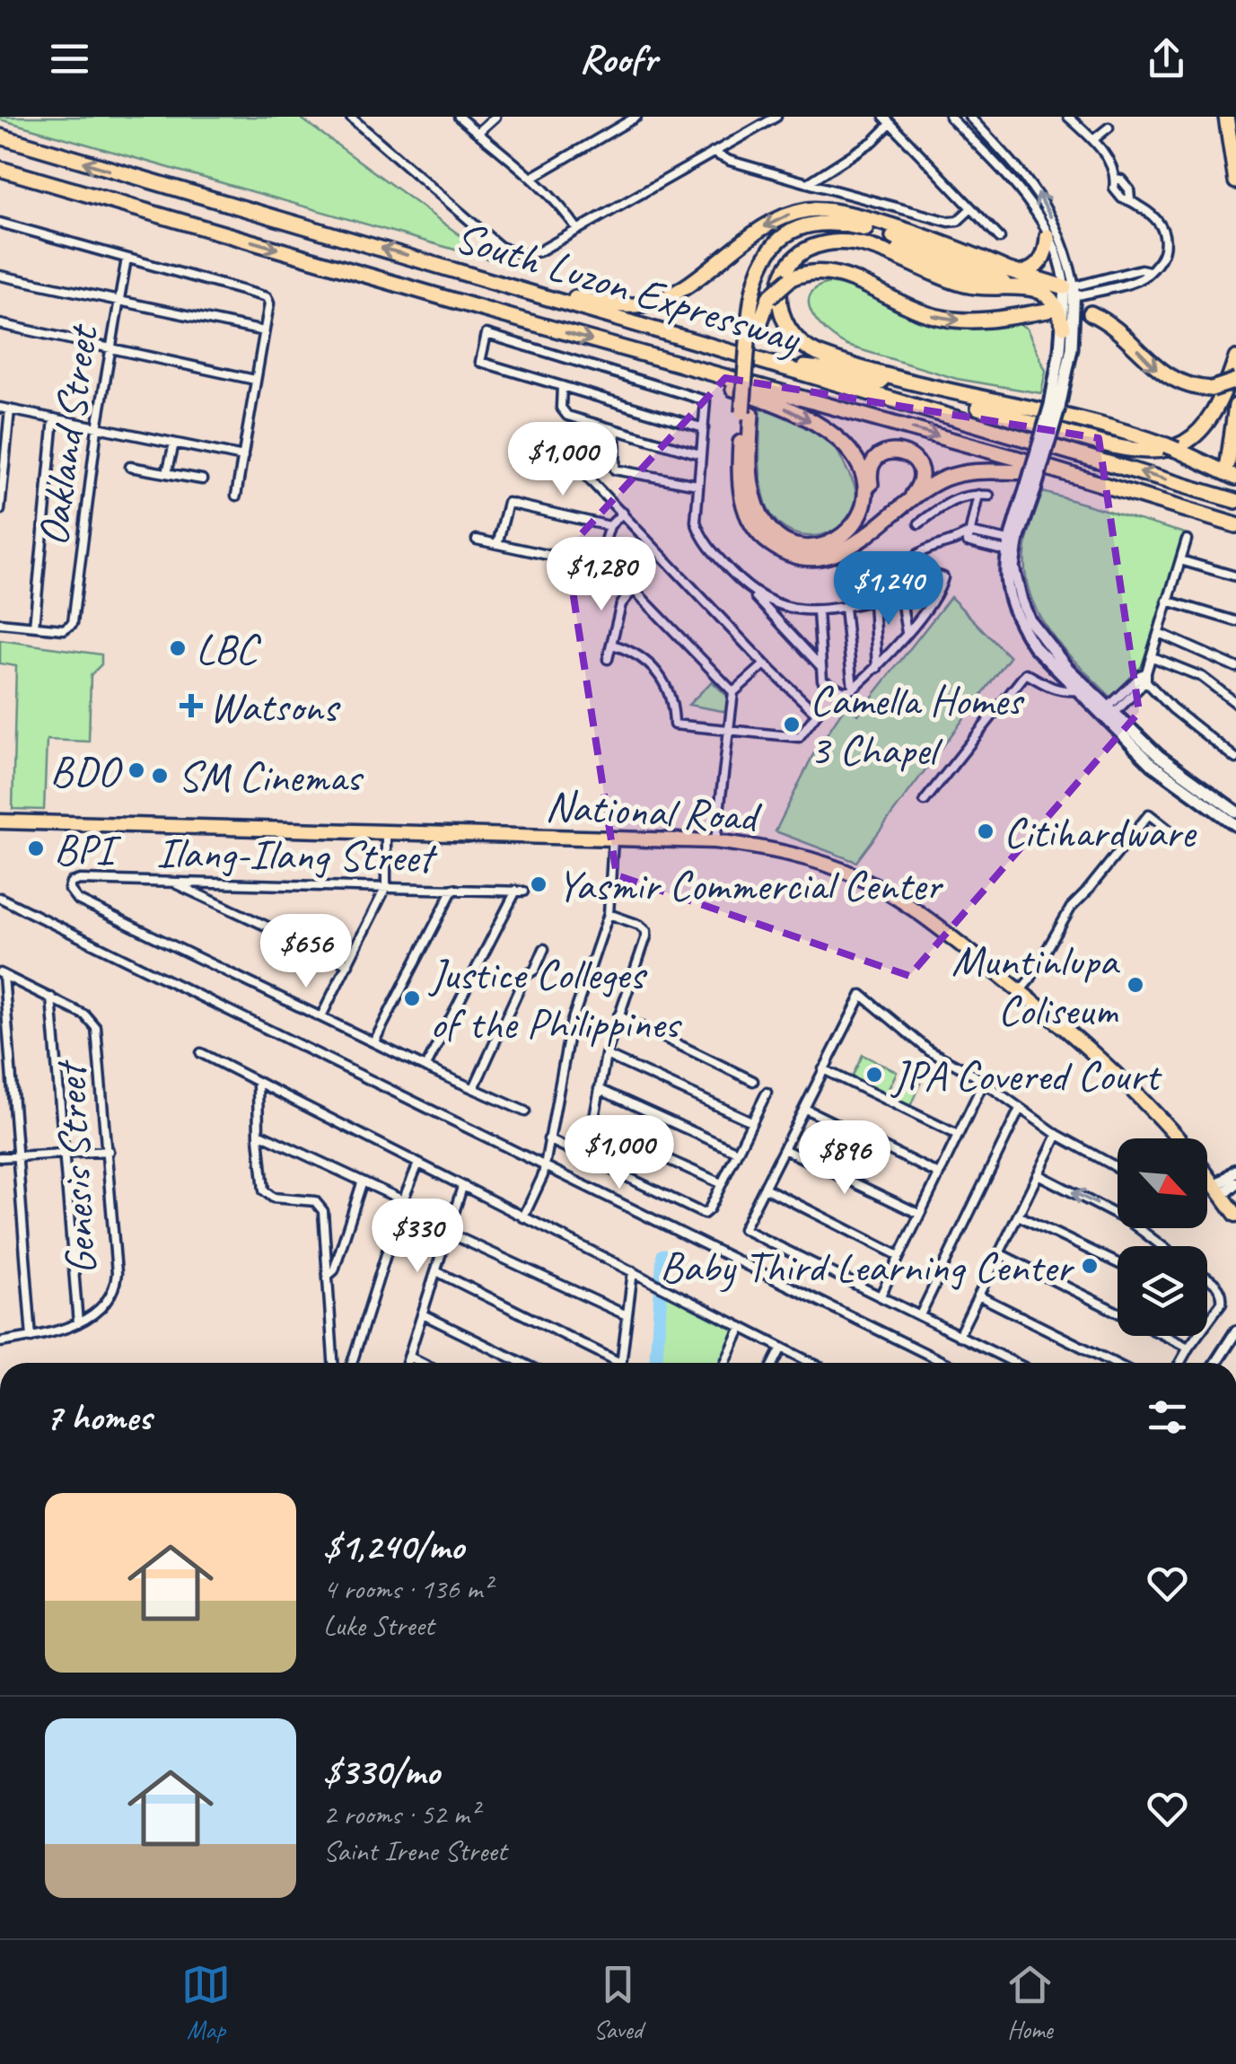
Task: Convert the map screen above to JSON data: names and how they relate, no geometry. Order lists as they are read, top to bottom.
{
  "streets": {
    "highway": ["South Luzon Expressway", "National Road"],
    "street": ["Oakland Street", "Ilang-Ilang Street", "Genesis Street"]
  },
  "places": {
    "other": [
      "LBC",
      "Camella Homes 3 Chapel",
      "BDO",
      "SM Cinemas",
      "Citihardware",
      "BPI",
      "Yasmir Commercial Center",
      "Muntinlupa Coliseum",
      "Justice Colleges of the Philippines",
      "JPA Covered Court",
      "Baby Third Learning Center"
    ],
    "health": ["Watsons"]
  },
  "north": "bottom right",
  "page": {
    "header": "Roofr",
    "price": [
      "$1,000",
      "$1,280",
      "$1,240",
      "$656",
      "$1,000",
      "$896",
      "$330"
    ],
    "heading": "7 homes",
    "list": [
      {
        "name": "$1,240/mo",
        "note": "4 rooms · 136 m² · Luke Street"
      },
      {
        "name": "$330/mo",
        "note": "2 rooms · 52 m² · Saint Irene Street"
      }
    ],
    "tabs": ["Map", "Saved", "Home"]
  }
}
